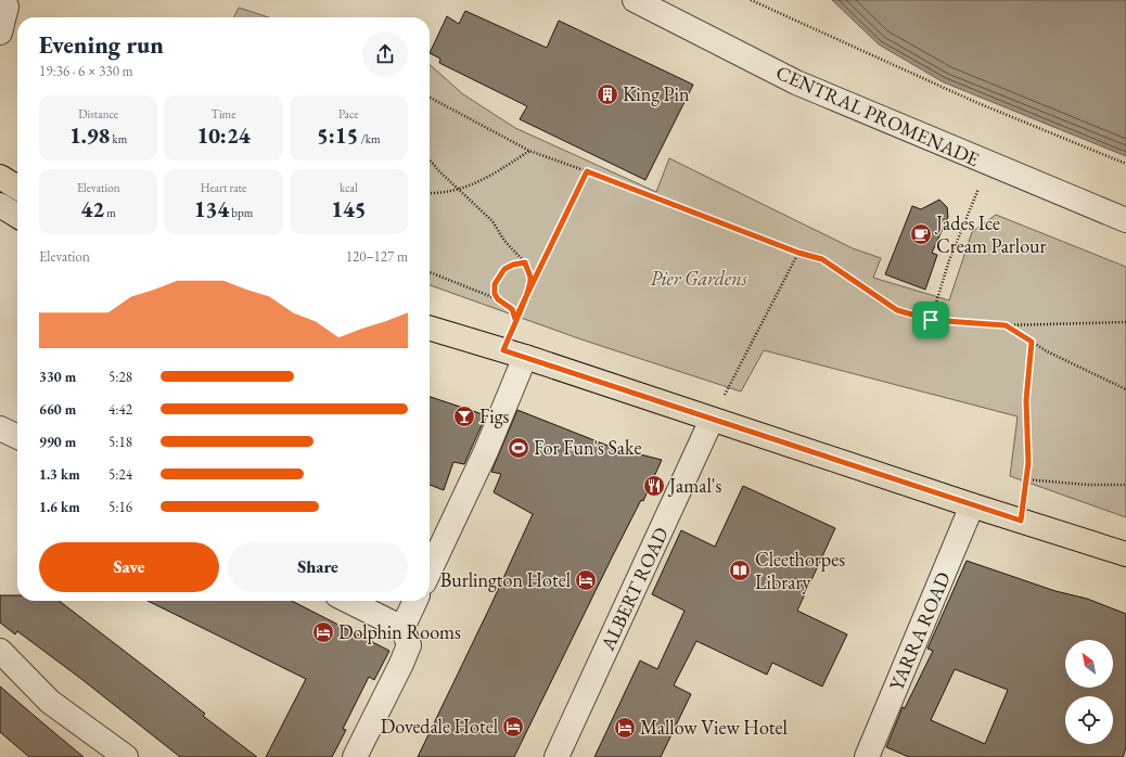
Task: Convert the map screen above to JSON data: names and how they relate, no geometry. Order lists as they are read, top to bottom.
{
  "streets": {
    "street": ["CENTRAL PROMENADE", "ALBERT ROAD", "YARRA ROAD"]
  },
  "parks": ["Pier Gardens"],
  "places": {
    "building": ["King Pin"],
    "cafe": ["Jades Ice Cream Parlour"],
    "bar": ["Figs"],
    "sports": ["For Fun's Sake"],
    "restaurant": ["Jamal's"],
    "library": ["Cleethorpes Library"],
    "hotel": [
      "Burlington Hotel",
      "Dolphin Rooms",
      "Dovedale Hotel",
      "Mallow View Hotel"
    ]
  },
  "north": "top left",
  "page": {
    "heading": ["Evening run", "19:36 · 6 × 330 m"],
    "stats": [
      ["Distance", "1.98 km"],
      ["Time", "10:24"],
      ["Pace", "5:15 /km"],
      ["Elevation", "42 m"],
      ["Heart rate", "134 bpm"],
      ["kcal", "145"]
    ],
    "chart": ["Elevation", "120–127 m"],
    "list": [
      {
        "name": "330 m",
        "note": "5:28"
      },
      {
        "name": "660 m",
        "note": "4:42"
      },
      {
        "name": "990 m",
        "note": "5:18"
      },
      {
        "name": "1.3 km",
        "note": "5:24"
      },
      {
        "name": "1.6 km",
        "note": "5:16"
      }
    ],
    "buttons": ["Save", "Share"]
  }
}
